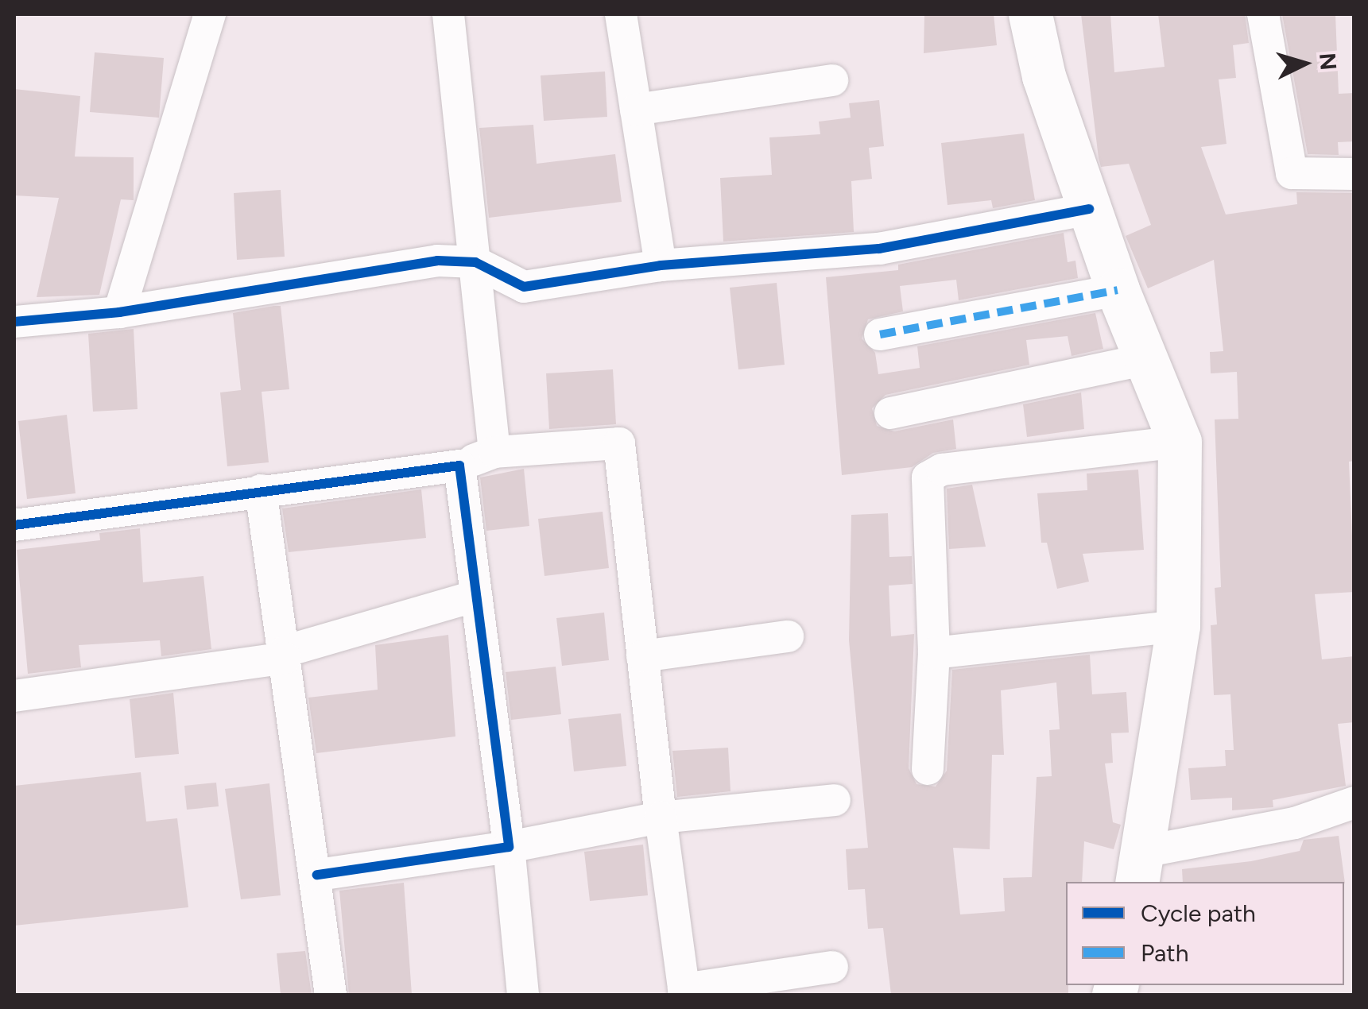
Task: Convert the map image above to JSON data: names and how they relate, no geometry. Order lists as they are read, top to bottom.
{
  "legend": ["Cycle path", "Path"],
  "north": "right"
}
